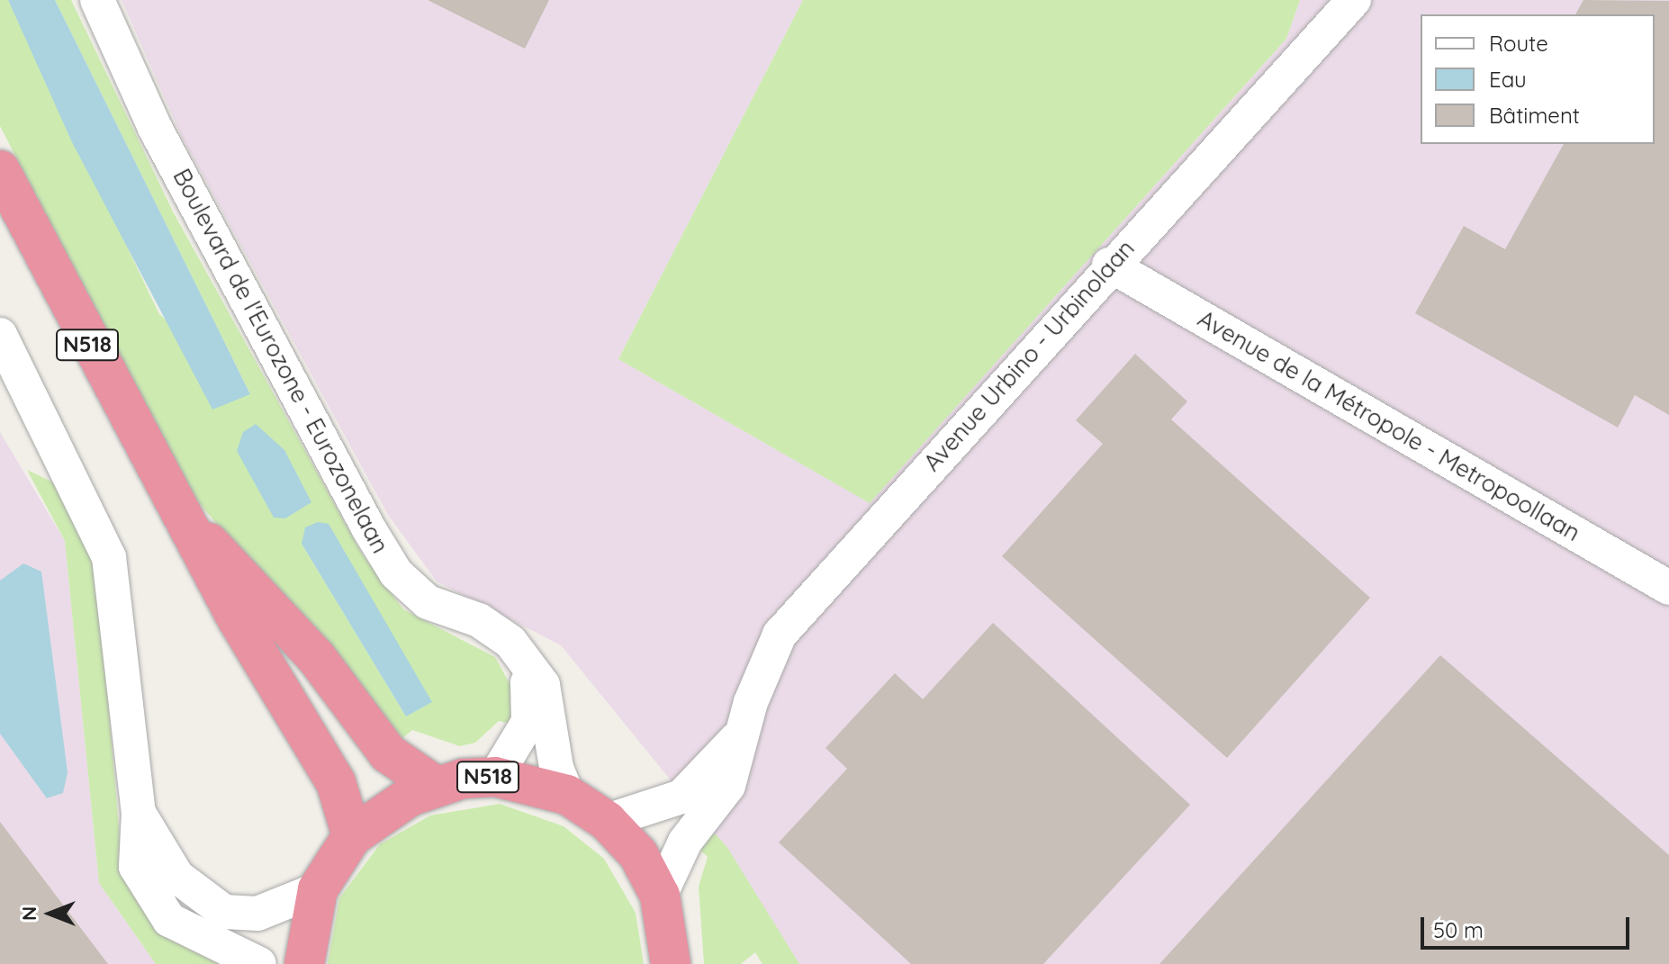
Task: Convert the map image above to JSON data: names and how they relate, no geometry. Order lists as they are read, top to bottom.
{
  "streets": {
    "highway": ["N518"],
    "street": ["Avenue Urbino - Urbinolaan", "Boulevard de l'Eurozone - Eurozonelaan", "Avenue de la Métropole - Metropoollaan"]
  },
  "crossings": [
    ["N518", "Avenue Urbino - Urbinolaan"],
    ["N518", "Boulevard de l'Eurozone - Eurozonelaan"],
    ["Avenue Urbino - Urbinolaan", "Avenue de la Métropole - Metropoollaan"]
  ],
  "legend": ["Route", "Eau", "Bâtiment"],
  "scale_bar": "50 m",
  "north": "left"
}
